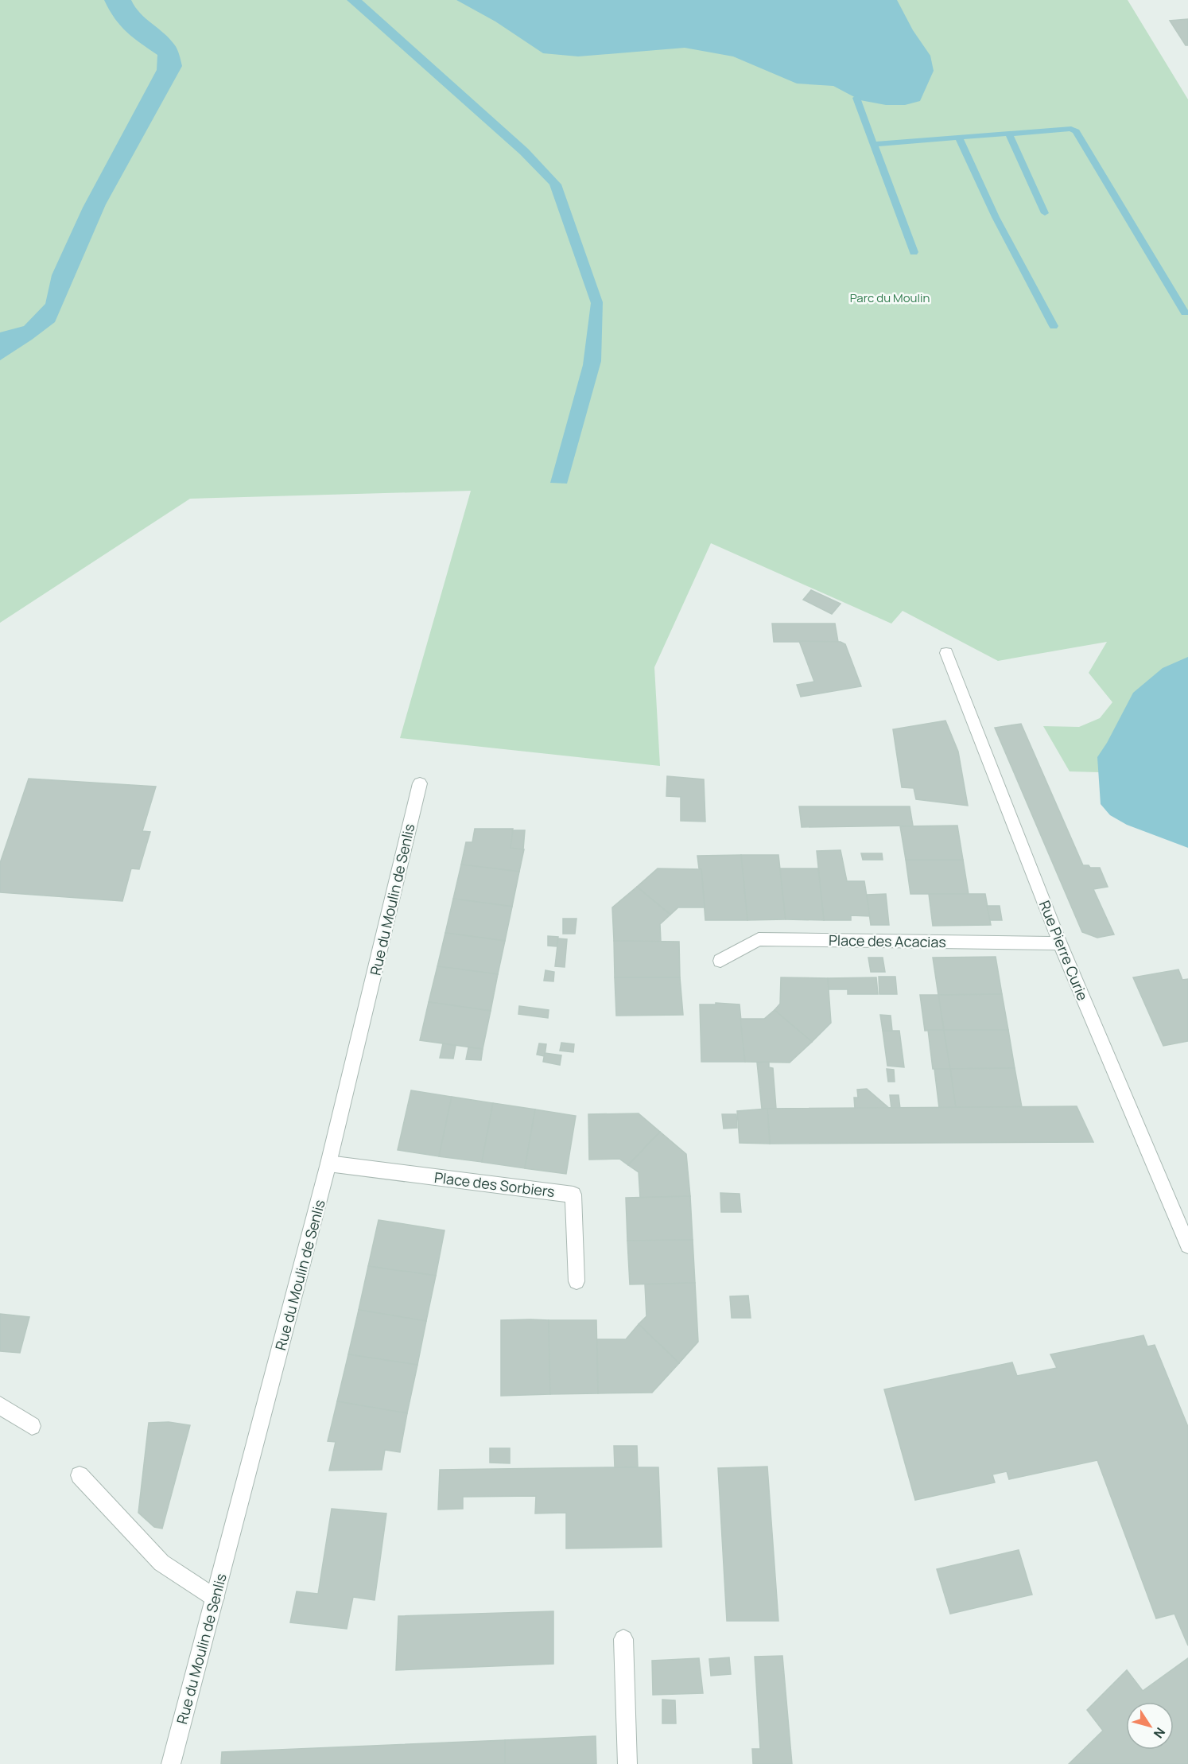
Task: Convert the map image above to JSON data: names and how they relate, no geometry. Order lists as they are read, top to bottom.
{
  "streets": {
    "street": [
      "Rue du Moulin de Senlis",
      "Place des Acacias",
      "Rue Pierre Curie",
      "Place des Sorbiers"
    ]
  },
  "crossings": [
    ["Rue du Moulin de Senlis", "Place des Sorbiers"],
    ["Place des Acacias", "Rue Pierre Curie"]
  ],
  "parks": ["Parc du Moulin"],
  "north": "bottom right"
}
